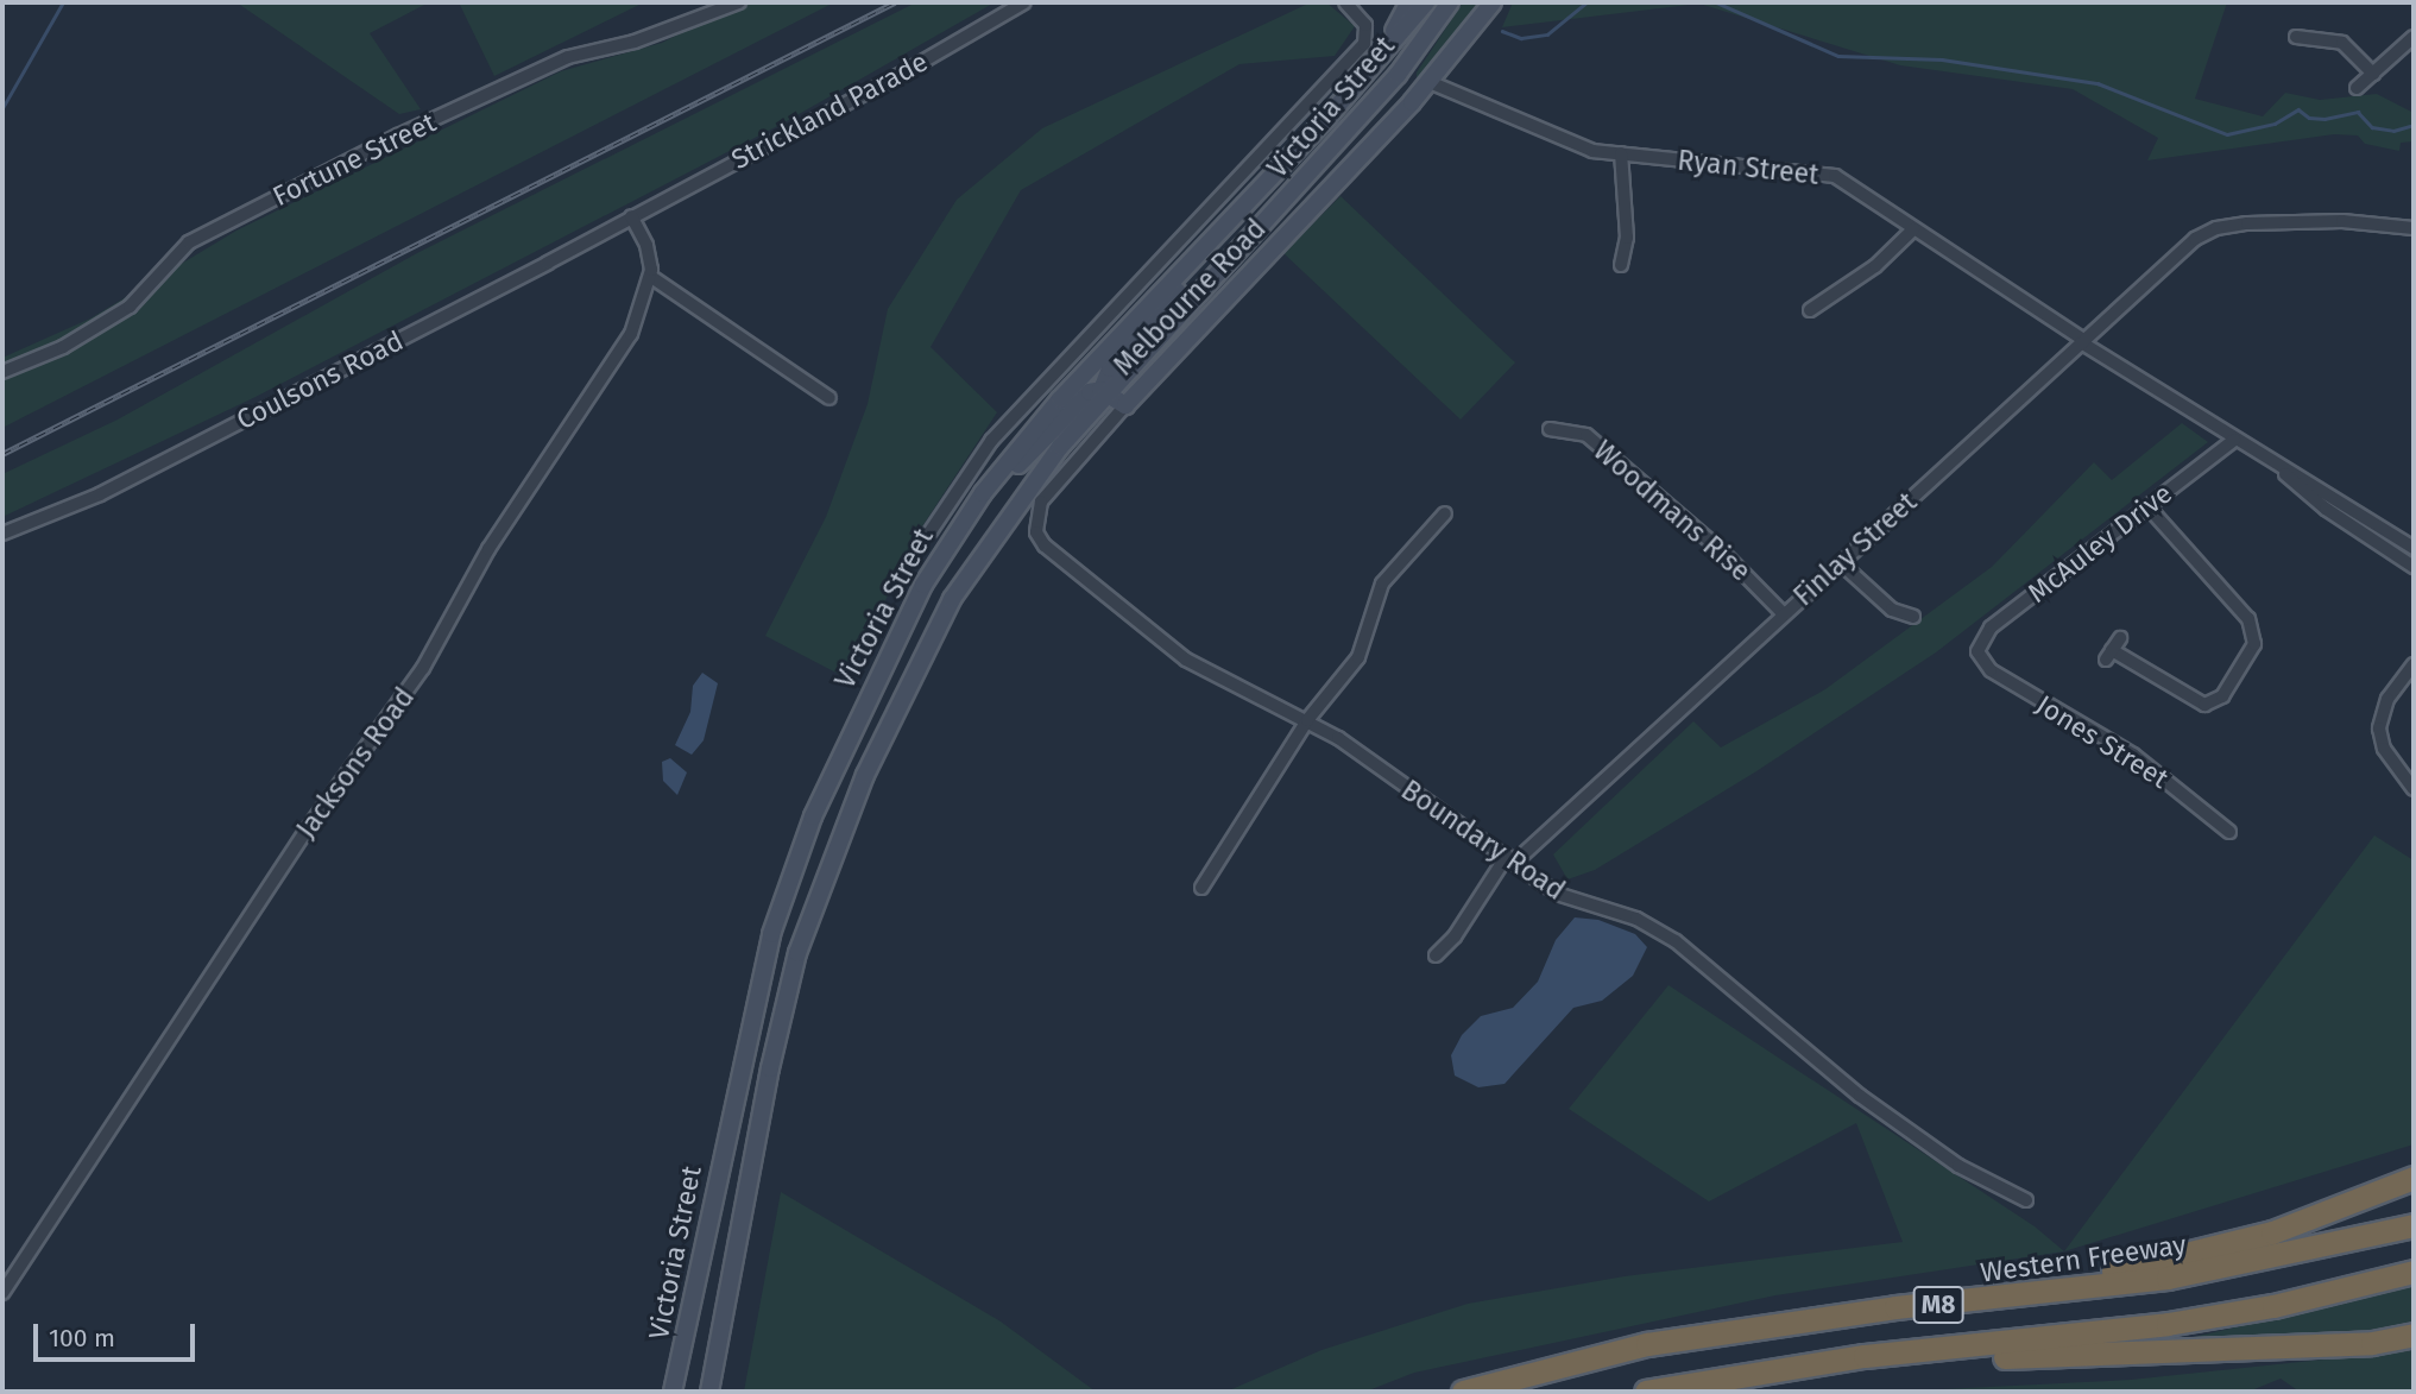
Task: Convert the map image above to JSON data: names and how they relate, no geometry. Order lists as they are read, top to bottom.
{
  "streets": {
    "highway": ["Western Freeway", "M8"],
    "main road": ["Victoria Street", "Melbourne Road"],
    "street": [
      "Strickland Parade",
      "Fortune Street",
      "Ryan Street",
      "Coulsons Road",
      "Woodmans Rise",
      "McAuley Drive",
      "Finlay Street",
      "Jones Street",
      "Jacksons Road",
      "Boundary Road"
    ]
  },
  "crossings": [
    ["Victoria Street", "Melbourne Road"],
    ["Strickland Parade", "Coulsons Road"],
    ["Ryan Street", "Melbourne Road"],
    ["Ryan Street", "McAuley Drive"],
    ["Ryan Street", "Finlay Street"],
    ["Melbourne Road", "Boundary Road"],
    ["Woodmans Rise", "Finlay Street"],
    ["McAuley Drive", "Jones Street"],
    ["Finlay Street", "Boundary Road"]
  ],
  "scale_bar": "100 m"
}
